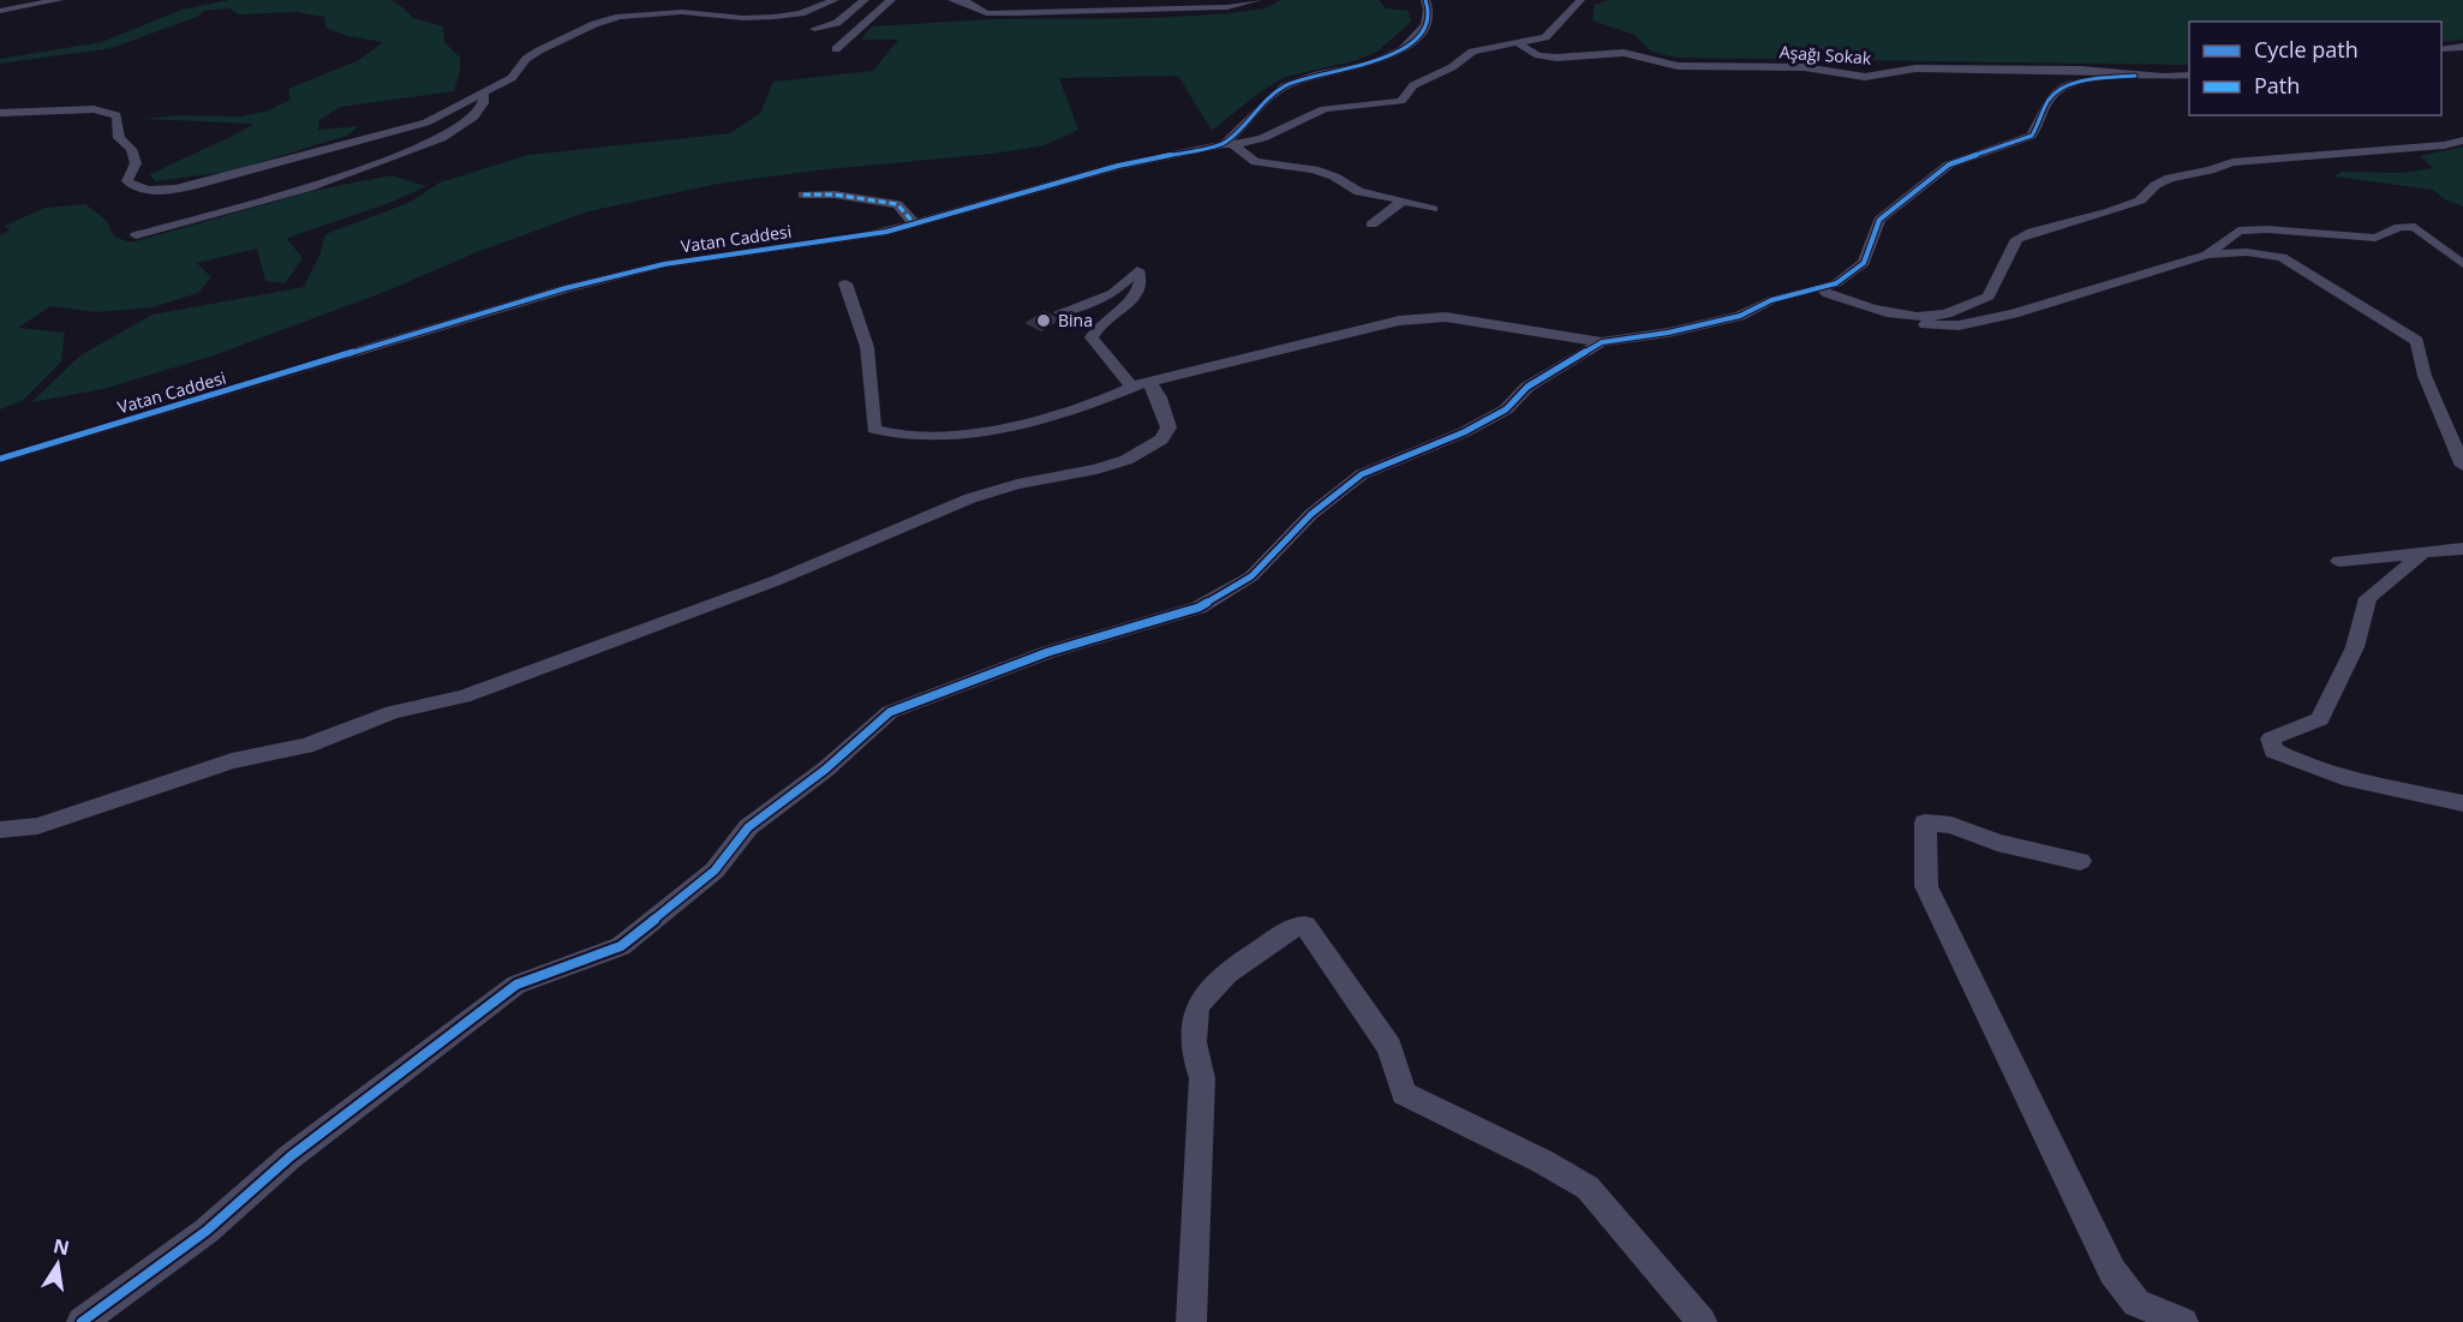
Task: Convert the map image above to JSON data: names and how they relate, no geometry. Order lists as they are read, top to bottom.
{
  "streets": {
    "street": ["Aşağı Sokak", "Vatan Caddesi"]
  },
  "places": ["Bina"],
  "legend": ["Cycle path", "Path"],
  "north": "top"
}
